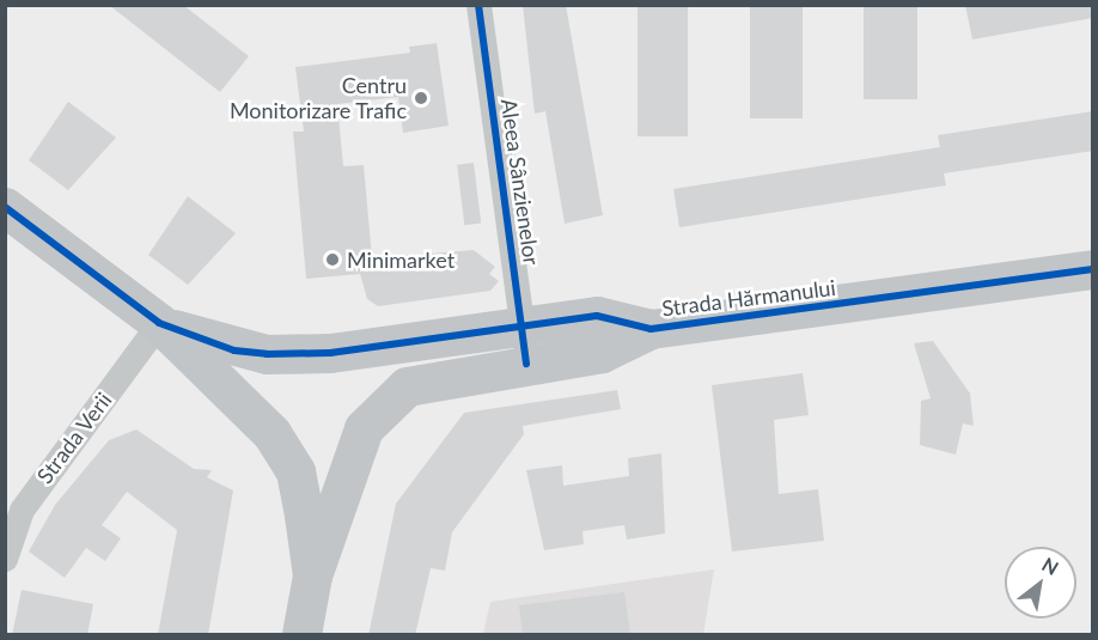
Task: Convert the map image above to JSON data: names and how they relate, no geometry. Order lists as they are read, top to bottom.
{
  "streets": {
    "main road": ["Strada Hărmanului"],
    "street": ["Aleea Sânzienelor", "Strada Verii"]
  },
  "crossings": [
    ["Aleea Sânzienelor", "Strada Hărmanului"],
    ["Strada Hărmanului", "Strada Verii"]
  ],
  "places": ["Centru Monitorizare Trafic", "Minimarket"],
  "north": "top right"
}
